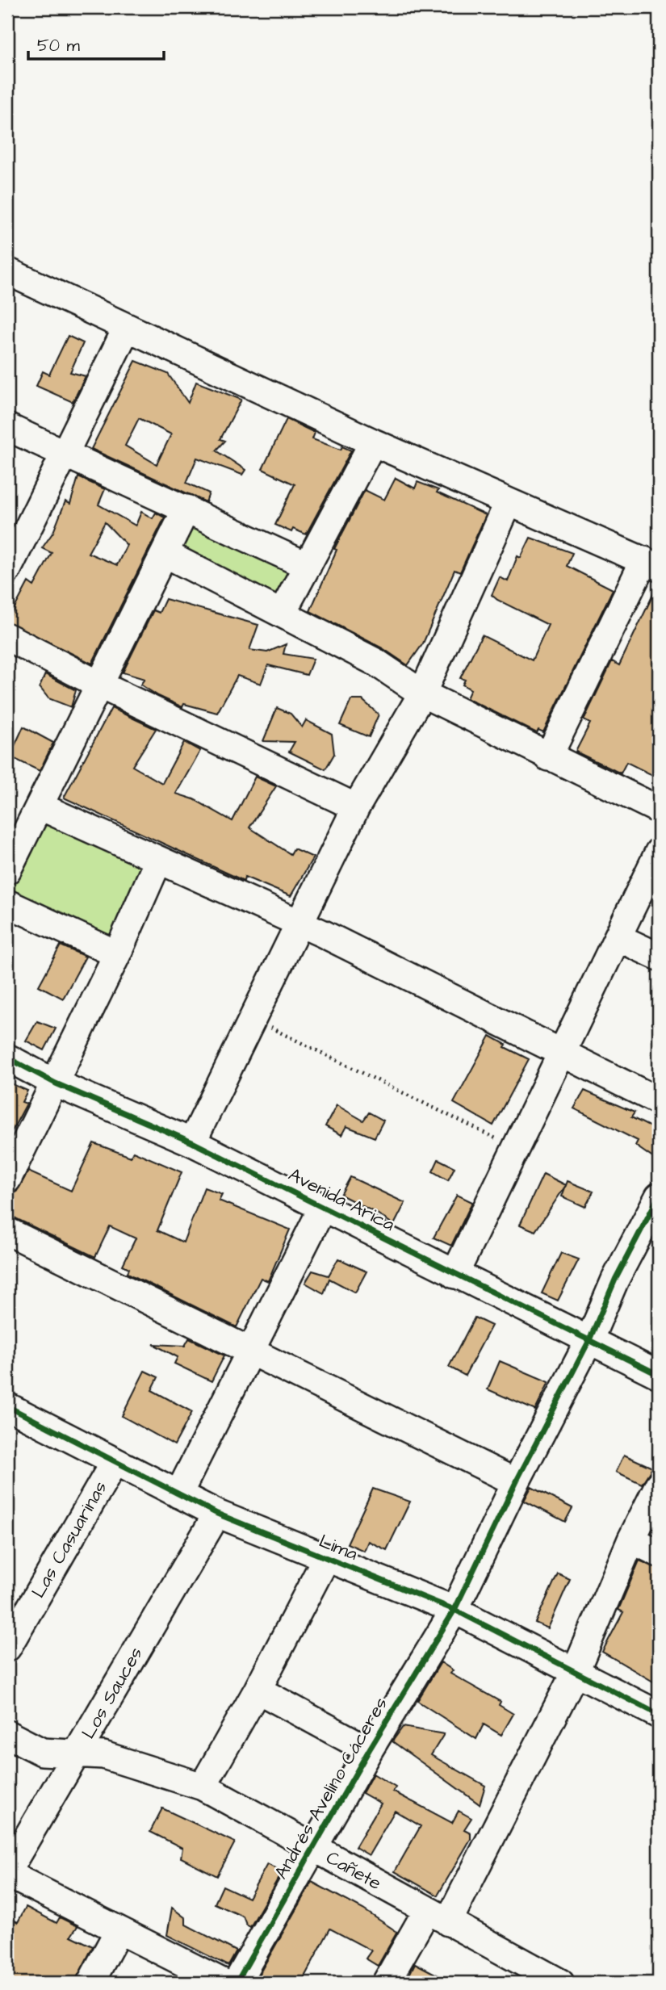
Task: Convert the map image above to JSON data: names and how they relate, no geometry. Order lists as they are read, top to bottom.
{
  "streets": {
    "street": [
      "Avenida Arica",
      "Las Casuarinas",
      "Lima",
      "Los Sauces",
      "Andrés Avelino Cáceres",
      "Cañete"
    ]
  },
  "crossings": [
    ["Avenida Arica", "Andrés Avelino Cáceres"],
    ["Las Casuarinas", "Lima"],
    ["Lima", "Los Sauces"],
    ["Lima", "Andrés Avelino Cáceres"],
    ["Los Sauces", "Cañete"],
    ["Andrés Avelino Cáceres", "Cañete"]
  ],
  "scale_bar": "50 m"
}
